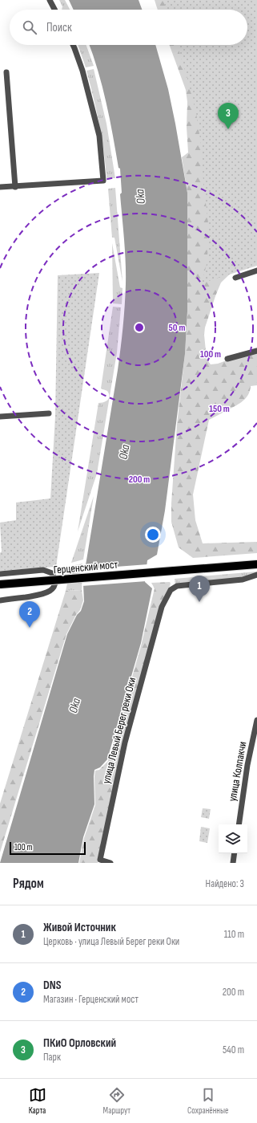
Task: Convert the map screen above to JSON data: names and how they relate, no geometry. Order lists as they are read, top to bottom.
{
  "streets": {
    "main road": ["Герценский мост"],
    "street": ["улица Левый Берег реки Оки", "улица Колпакчи"]
  },
  "water": ["Oka"],
  "scale_bar": "100 m",
  "page": {
    "search": "Поиск",
    "pins": ["3", "1", "2"],
    "scale": "100 m",
    "heading": ["Рядом", "Найдено: 3"],
    "list": [
      {
        "mark": "1",
        "name": "Живой Источник",
        "note": "Церковь · улица Левый Берег реки Оки",
        "value": "110 m"
      },
      {
        "mark": "2",
        "name": "DNS",
        "note": "Магазин · Герценский мост",
        "value": "200 m"
      },
      {
        "mark": "3",
        "name": "ПКиО Орловский",
        "note": "Парк",
        "value": "540 m"
      }
    ],
    "nav": ["Карта", "Маршрут", "Сохранённые"]
  },
  "rings": [
    "50 m",
    "100 m",
    "150 m",
    "200 m"
  ]
}
